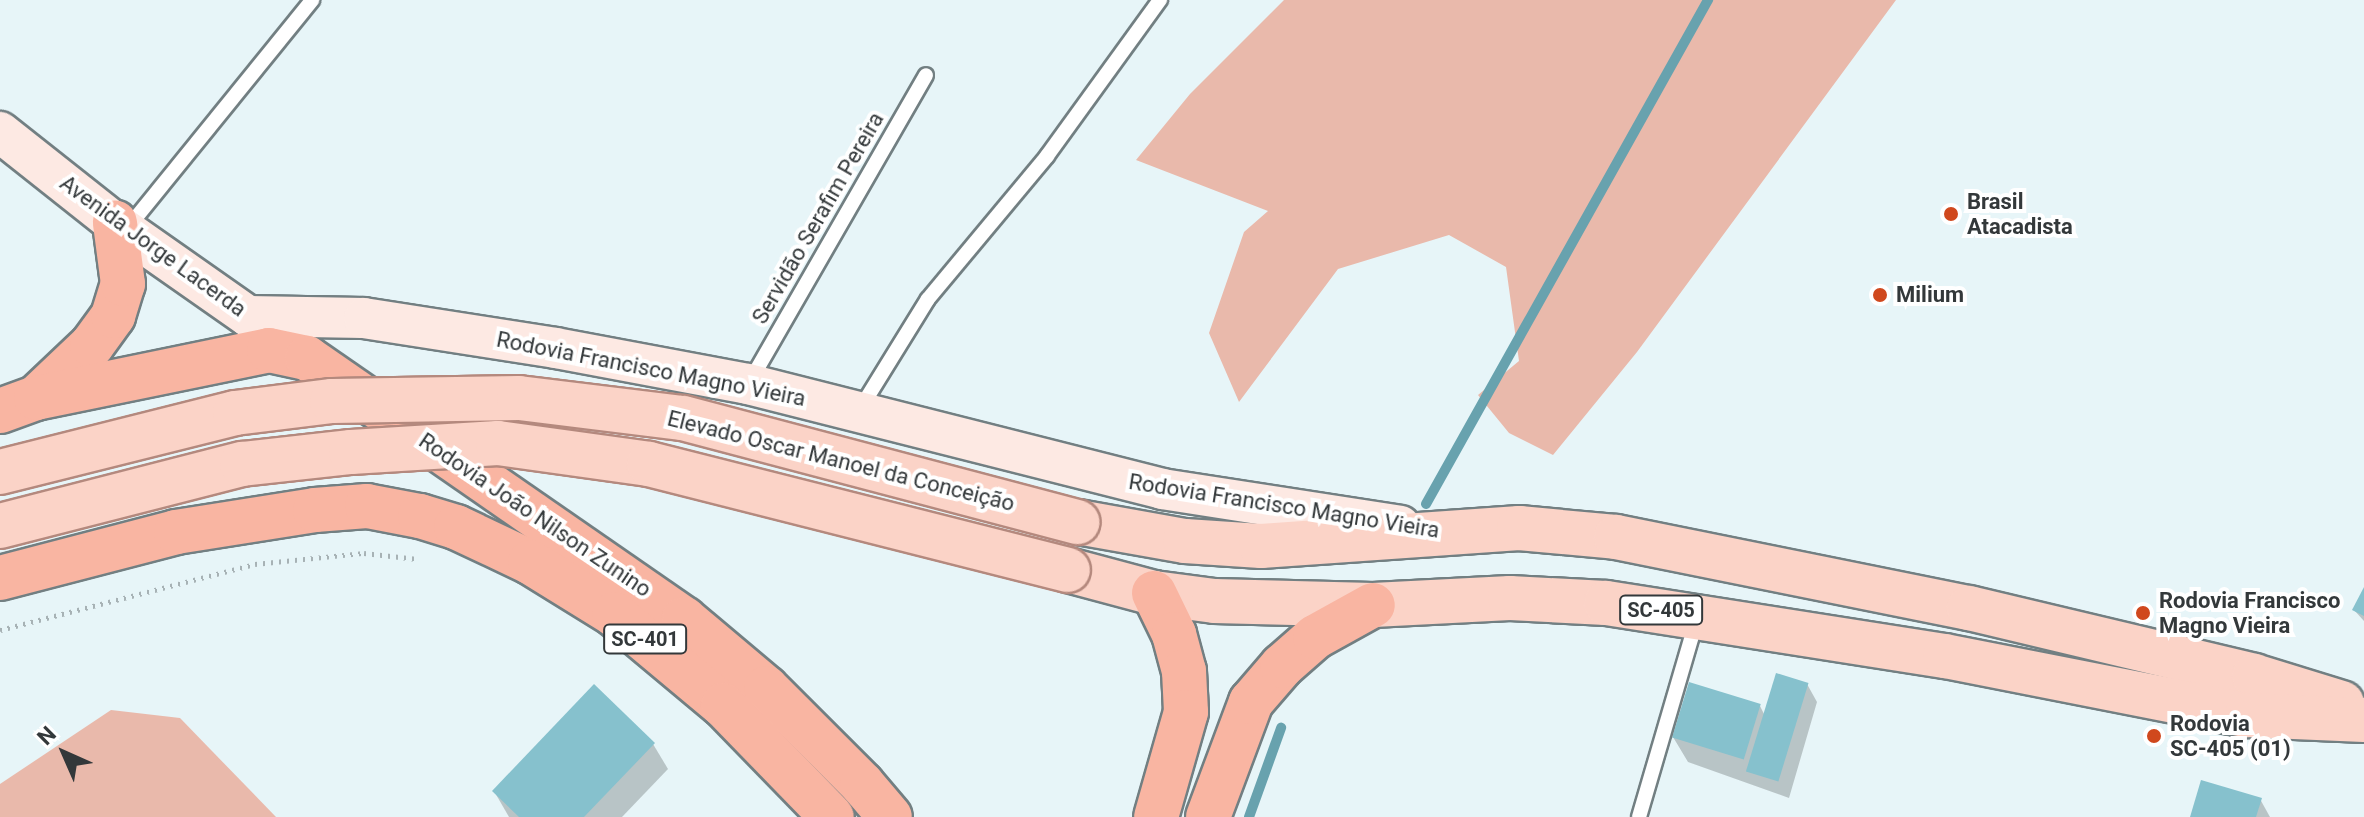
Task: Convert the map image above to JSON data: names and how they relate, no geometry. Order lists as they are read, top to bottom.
{
  "streets": {
    "highway": ["Rodovia João Nilson Zunino", "SC-401"],
    "main road": [
      "Avenida Jorge Lacerda",
      "Rodovia Francisco Magno Vieira",
      "Elevado Oscar Manoel da Conceição",
      "SC-405"
    ],
    "lane": ["Servidão Serafim Pereira"]
  },
  "crossings": [
    ["Servidão Serafim Pereira", "Rodovia Francisco Magno Vieira"],
    ["Avenida Jorge Lacerda", "Rodovia Francisco Magno Vieira"],
    ["Avenida Jorge Lacerda", "Rodovia João Nilson Zunino"],
    ["Avenida Jorge Lacerda", "SC-401"],
    ["Rodovia Francisco Magno Vieira", "Elevado Oscar Manoel da Conceição"],
    ["Rodovia João Nilson Zunino", "SC-401"]
  ],
  "places": [
    "Brasil Atacadista",
    "Milium",
    "Rodovia Francisco Magno Vieira",
    "Rodovia SC-405 (01)"
  ],
  "north": "top left"
}
